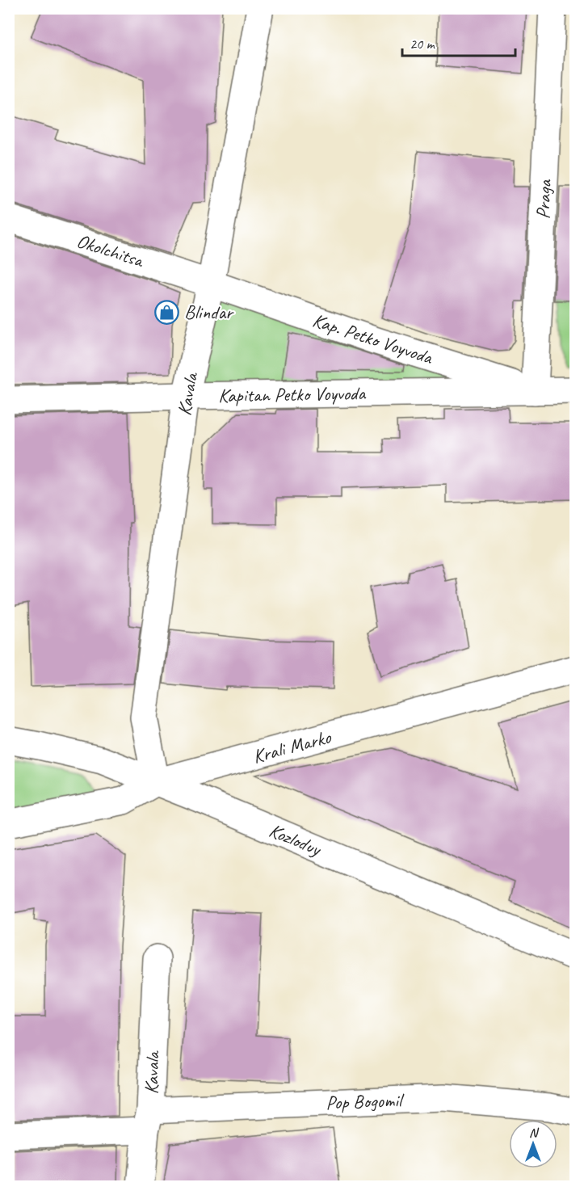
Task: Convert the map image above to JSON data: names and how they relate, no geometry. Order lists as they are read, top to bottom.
{
  "streets": {
    "street": [
      "Praga",
      "Okolchitsa",
      "Kap. Petko Voyvoda",
      "Kavala",
      "Kapitan Petko Voyvoda",
      "Krali Marko",
      "Kozloduy",
      "Pop Bogomil"
    ]
  },
  "crossings": [
    ["Praga", "Kap. Petko Voyvoda"],
    ["Praga", "Kapitan Petko Voyvoda"],
    ["Okolchitsa", "Kap. Petko Voyvoda"],
    ["Okolchitsa", "Kavala"],
    ["Kap. Petko Voyvoda", "Kavala"],
    ["Kap. Petko Voyvoda", "Kapitan Petko Voyvoda"],
    ["Kavala", "Kapitan Petko Voyvoda"],
    ["Kavala", "Krali Marko"],
    ["Kavala", "Kozloduy"],
    ["Kavala", "Pop Bogomil"],
    ["Krali Marko", "Kozloduy"]
  ],
  "places": {
    "shop": ["Blindar"]
  },
  "scale_bar": "20 m",
  "north": "top"
}
